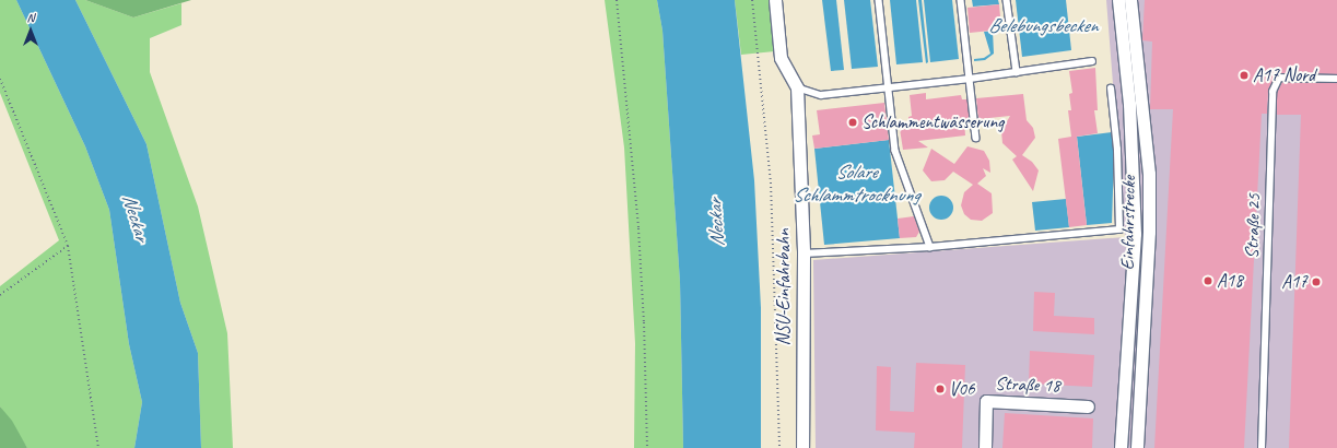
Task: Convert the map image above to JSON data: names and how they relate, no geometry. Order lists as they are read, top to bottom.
{
  "streets": {
    "street": ["Einfahrstrecke", "NSU-Einfahrbahn", "Straße 18"],
    "lane": ["Straße 25"]
  },
  "water": ["Belebungsbecken", "Solare Schlammtrocknung", "Neckar"],
  "places": [
    "A17 Nord",
    "Schlammentwässerung",
    "A18",
    "A17",
    "V06"
  ],
  "north": "top"
}
